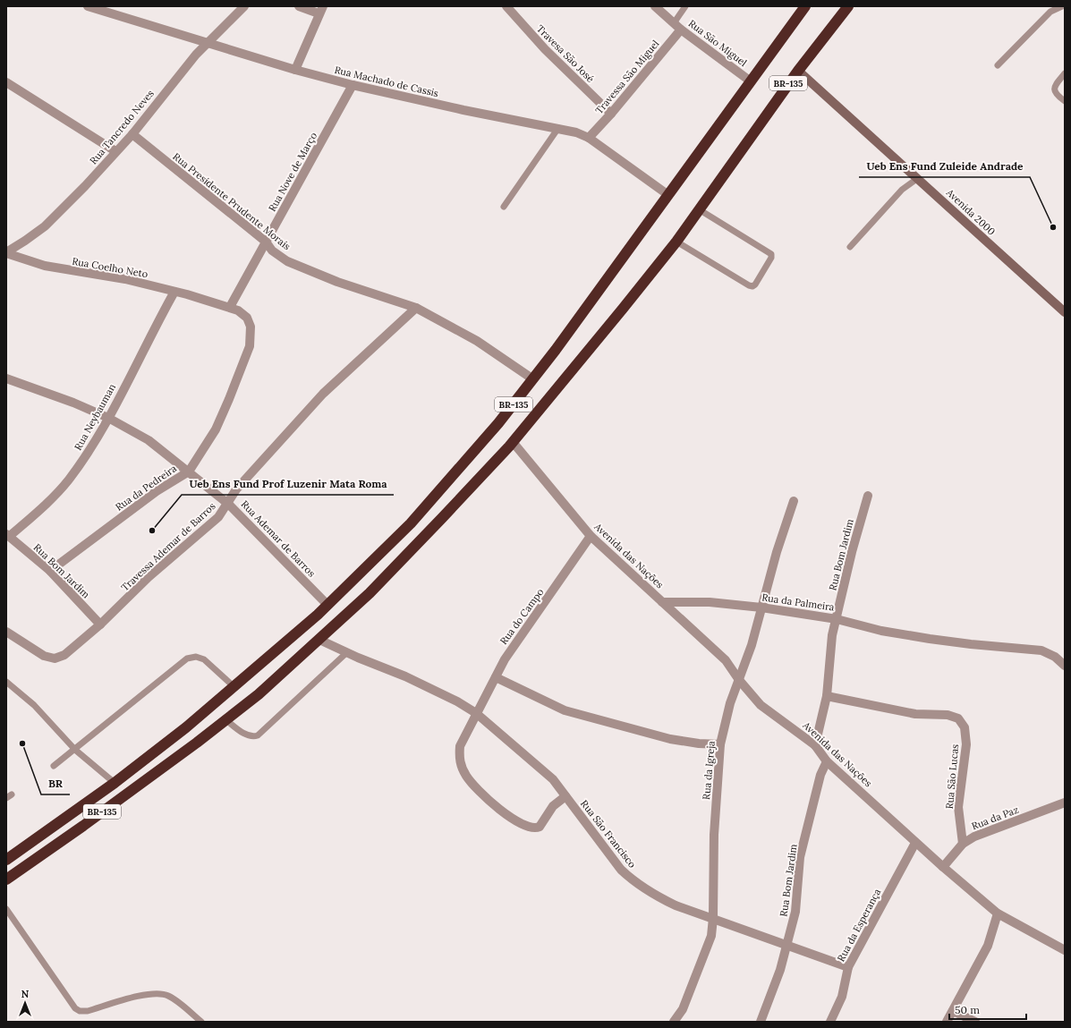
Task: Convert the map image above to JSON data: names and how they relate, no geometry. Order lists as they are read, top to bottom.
{
  "streets": {
    "highway": ["BR-135"],
    "street": [
      "Rua São Miguel",
      "Travesa São José",
      "Travessa São Miguel",
      "Rua Machado de Cassis",
      "Rua Tancredo Neves",
      "Rua Nove de Março",
      "Rua Presidente Prudente Morais",
      "Avenida 2000",
      "Rua Coelho Neto",
      "Rua Neybauman",
      "Rua da Pedreira",
      "Rua Ademar de Barros",
      "Travessa Ademar de Barros",
      "Rua Bom Jardim",
      "Avenida das Nações",
      "Rua da Palmeira",
      "Rua do Campo",
      "Rua da Igreja",
      "Rua São Lucas",
      "Rua da Paz",
      "Rua São Francisco",
      "Rua da Esperança"
    ]
  },
  "crossings": [
    ["Rua São Miguel", "Travessa São Miguel"],
    ["Rua São Miguel", "BR-135"],
    ["Travesa São José", "Travessa São Miguel"],
    ["Travessa São Miguel", "Rua Machado de Cassis"],
    ["Rua Machado de Cassis", "BR-135"],
    ["Rua Machado de Cassis", "Rua Tancredo Neves"],
    ["Rua Machado de Cassis", "Rua Nove de Março"],
    ["BR-135", "Rua Presidente Prudente Morais"],
    ["BR-135", "Avenida 2000"],
    ["BR-135", "Rua Ademar de Barros"],
    ["BR-135", "Avenida das Nações"],
    ["Rua Tancredo Neves", "Rua Presidente Prudente Morais"],
    ["Rua Tancredo Neves", "Rua Coelho Neto"],
    ["Rua Nove de Março", "Rua Presidente Prudente Morais"],
    ["Rua Nove de Março", "Rua Coelho Neto"],
    ["Rua Nove de Março", "Rua da Pedreira"],
    ["Rua Presidente Prudente Morais", "Travessa Ademar de Barros"],
    ["Rua Coelho Neto", "Rua Neybauman"],
    ["Rua Coelho Neto", "Rua da Pedreira"],
    ["Rua Neybauman", "Rua Ademar de Barros"],
    ["Rua Neybauman", "Rua Bom Jardim"],
    ["Rua da Pedreira", "Rua Ademar de Barros"],
    ["Rua da Pedreira", "Rua Bom Jardim"],
    ["Rua Ademar de Barros", "Travessa Ademar de Barros"],
    ["Travessa Ademar de Barros", "Rua Bom Jardim"],
    ["Rua Bom Jardim", "Avenida das Nações"],
    ["Rua Bom Jardim", "Rua da Palmeira"],
    ["Rua Bom Jardim", "Rua São Lucas"],
    ["Rua Bom Jardim", "Rua São Francisco"],
    ["Avenida das Nações", "Rua da Palmeira"],
    ["Avenida das Nações", "Rua do Campo"],
    ["Avenida das Nações", "Rua da Igreja"],
    ["Avenida das Nações", "Rua da Paz"],
    ["Avenida das Nações", "Rua da Esperança"],
    ["Rua da Palmeira", "Rua da Igreja"],
    ["Rua do Campo", "Rua São Francisco"],
    ["Rua da Igreja", "Rua São Francisco"],
    ["Rua São Lucas", "Rua da Paz"],
    ["Rua São Francisco", "Rua da Esperança"]
  ],
  "places": ["Ueb Ens Fund Zuleide Andrade", "Ueb Ens Fund Prof Luzenir Mata Roma", "BR"],
  "scale_bar": "50 m",
  "north": "top"
}
